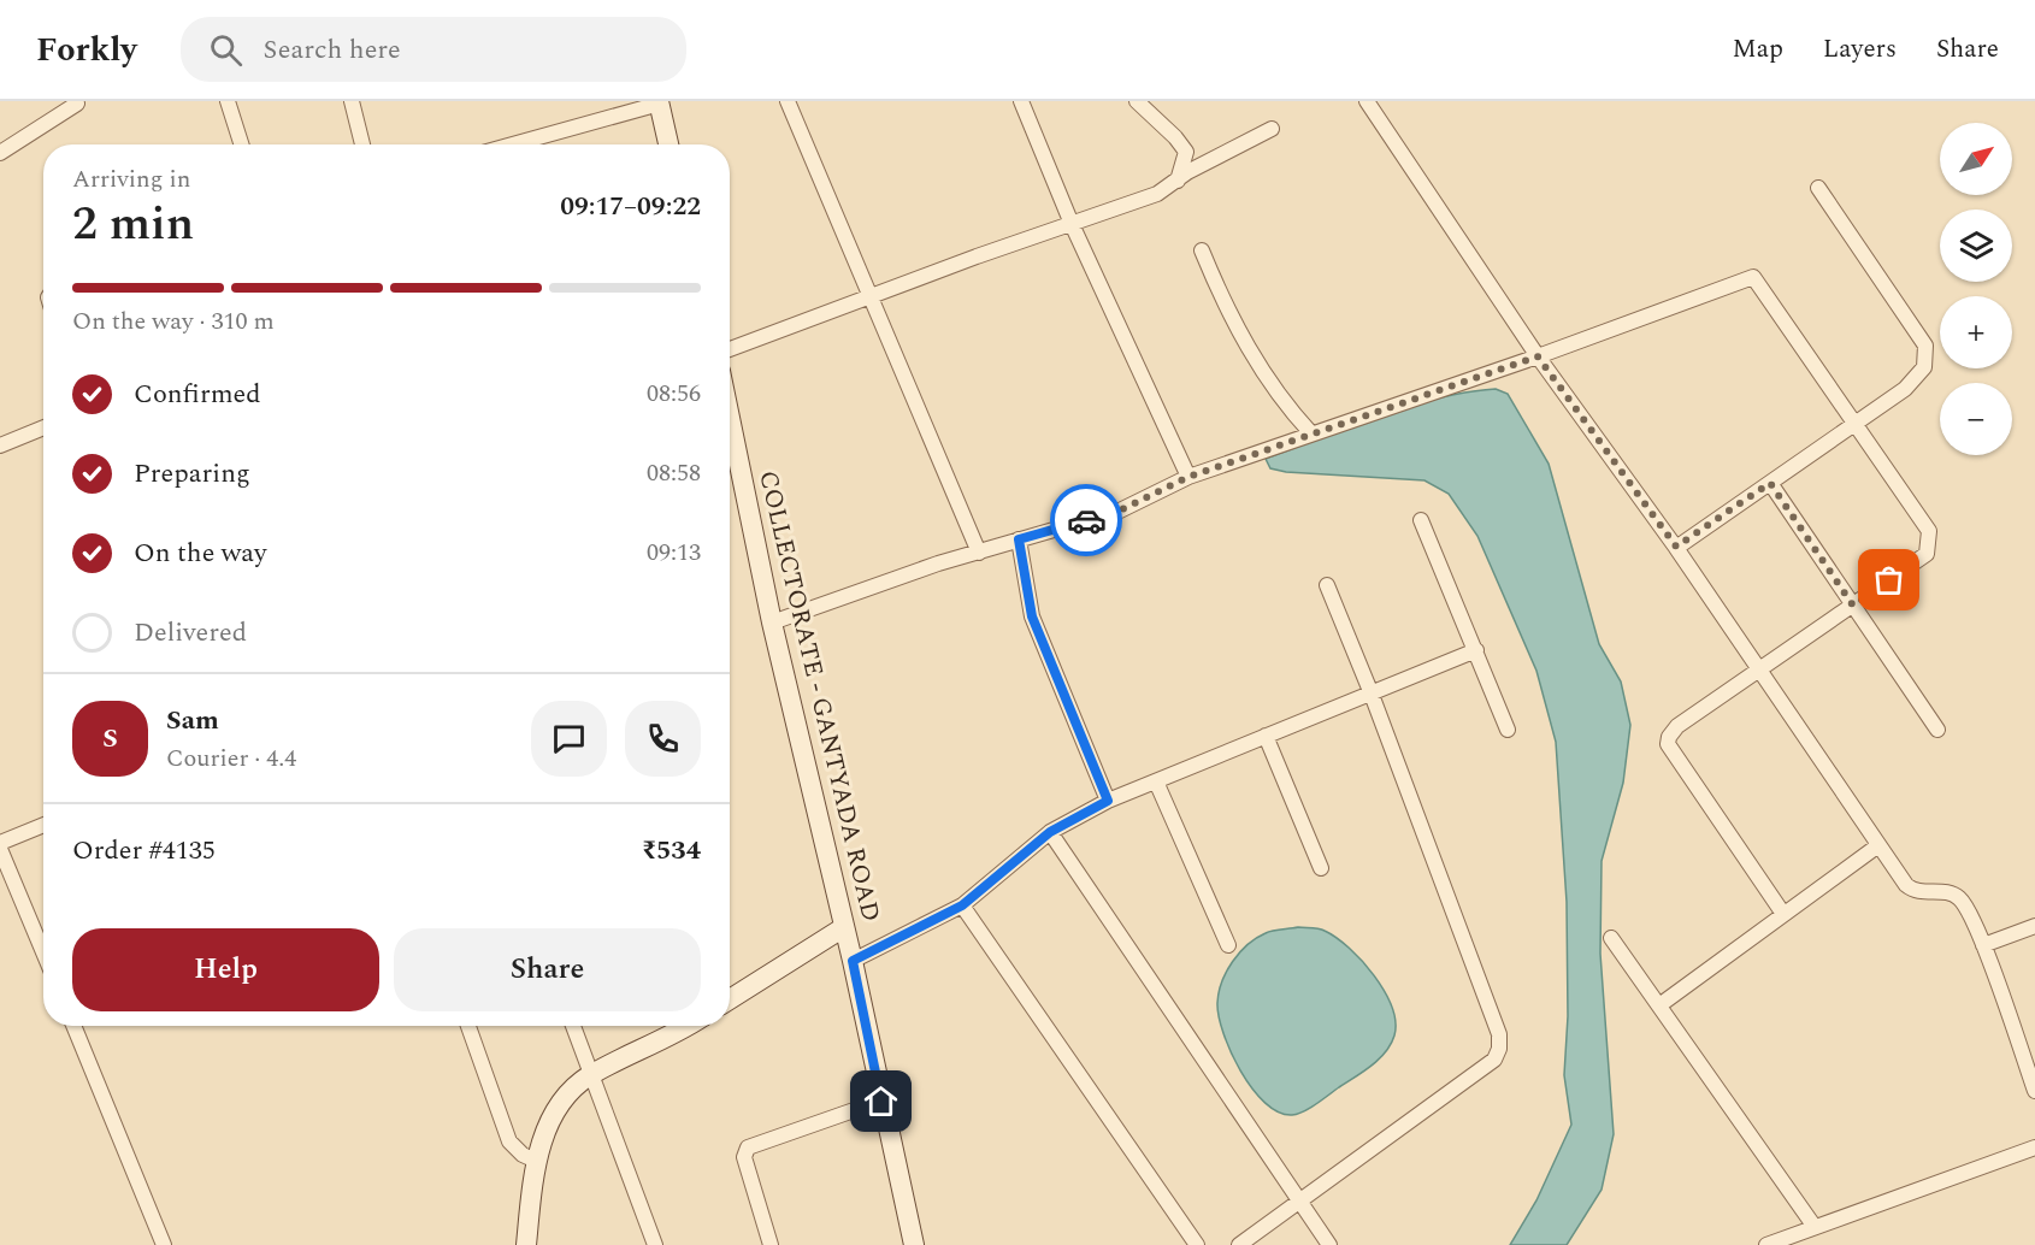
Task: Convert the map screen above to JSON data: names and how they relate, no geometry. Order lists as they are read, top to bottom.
{
  "streets": {
    "street": ["COLLECTORATE - GANTYADA ROAD"]
  },
  "north": "top right",
  "page": {
    "header": "Forkly",
    "search": "Search here",
    "nav": ["Map", "Layers", "Share"],
    "map_buttons": ["+", "−"],
    "heading": ["2 min", "Arriving in", "09:17–09:22"],
    "panel": [
      "Sam",
      "Courier · 4.4",
      "Order #4135",
      "₹534"
    ],
    "bar": "On the way · 310 m",
    "list": [
      ["Confirmed", "08:56"],
      ["Preparing", "08:58"],
      ["On the way", "09:13"],
      "Delivered"
    ],
    "round": "S",
    "buttons": ["Help", "Share"]
  }
}
